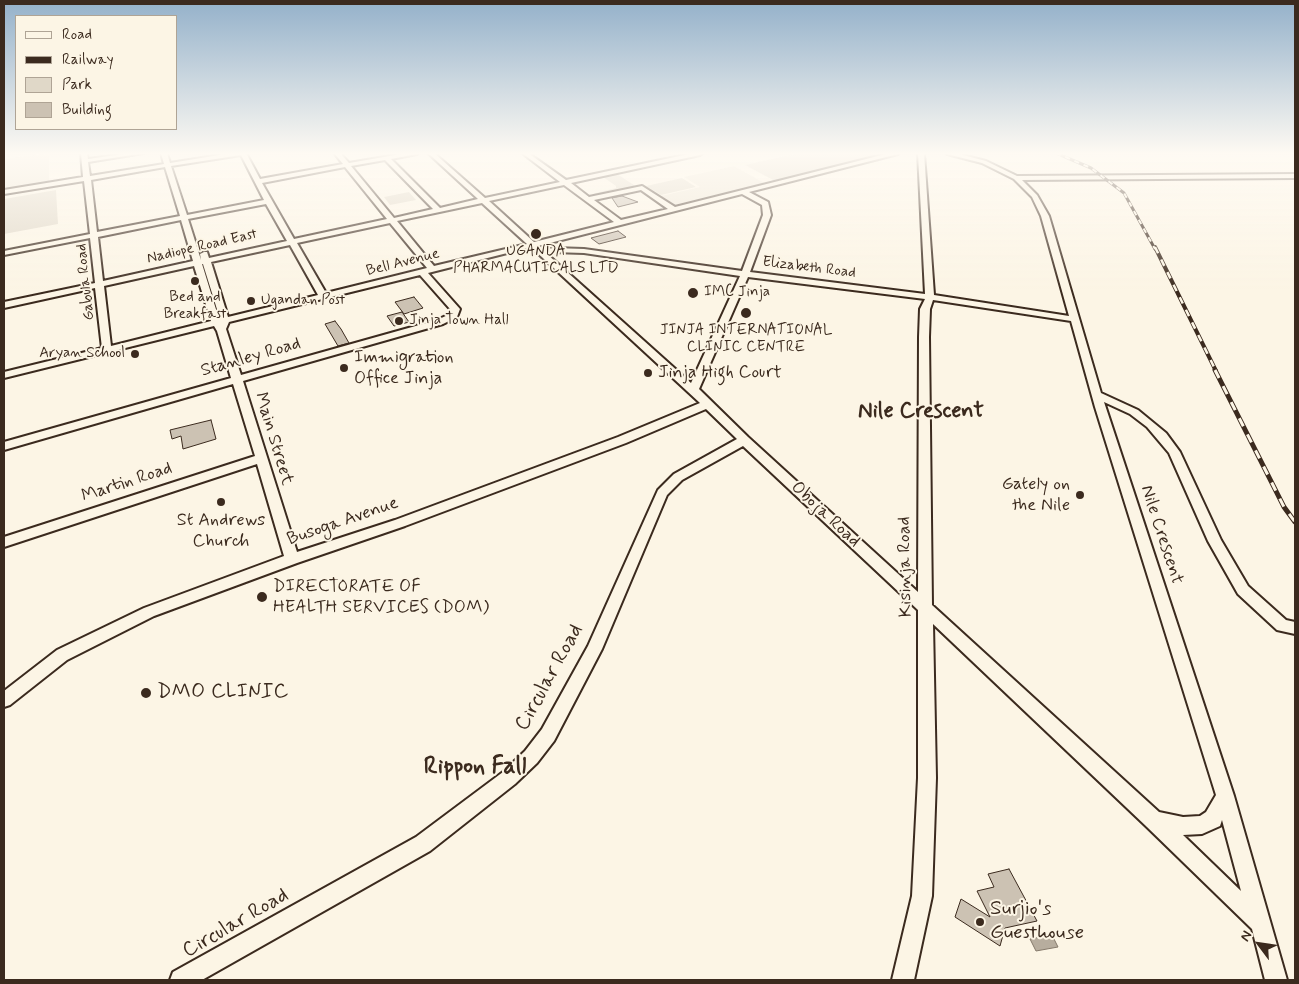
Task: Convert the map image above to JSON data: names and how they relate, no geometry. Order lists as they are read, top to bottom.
{
  "streets": {
    "street": [
      "Nadiope Road East",
      "Bell Avenue",
      "Elizabeth Road",
      "Gabula Road",
      "Stanley Road",
      "Main Street",
      "Martin Road",
      "Oboja Road",
      "Busoga Avenue",
      "Nile Crescent",
      "Kisinja Road",
      "Circular Road"
    ]
  },
  "crossings": [
    ["Nadiope Road East", "Gabula Road"],
    ["Nadiope Road East", "Main Street"],
    ["Nadiope Road East", "Oboja Road"],
    ["Bell Avenue", "Elizabeth Road"],
    ["Bell Avenue", "Gabula Road"],
    ["Bell Avenue", "Stanley Road"],
    ["Bell Avenue", "Main Street"],
    ["Bell Avenue", "Oboja Road"],
    ["Elizabeth Road", "Oboja Road"],
    ["Elizabeth Road", "Nile Crescent"],
    ["Elizabeth Road", "Kisinja Road"],
    ["Stanley Road", "Main Street"],
    ["Main Street", "Martin Road"],
    ["Main Street", "Busoga Avenue"],
    ["Oboja Road", "Busoga Avenue"],
    ["Oboja Road", "Nile Crescent"],
    ["Oboja Road", "Kisinja Road"],
    ["Oboja Road", "Circular Road"]
  ],
  "districts": ["Nile Crescent", "Rippon Fall"],
  "places": [
    "UGANDA PHARMACUTICALS LTD",
    "Bed and Breakfast",
    "IMC Jinja",
    "Ugandan Post",
    "JINJA INTERNATIONAL CLINIC CENTRE",
    "Jinja Town Hall",
    "Aryan School",
    "Immigration Office Jinja",
    "Jinja High Court",
    "Gately on the Nile",
    "St Andrews Church",
    "DIRECTORATE OF HEALTH SERVICES (DOM)",
    "DMO CLINIC",
    "Surjio's Guesthouse"
  ],
  "legend": [
    "Road",
    "Railway",
    "Park",
    "Building"
  ],
  "north": "top left"
}
